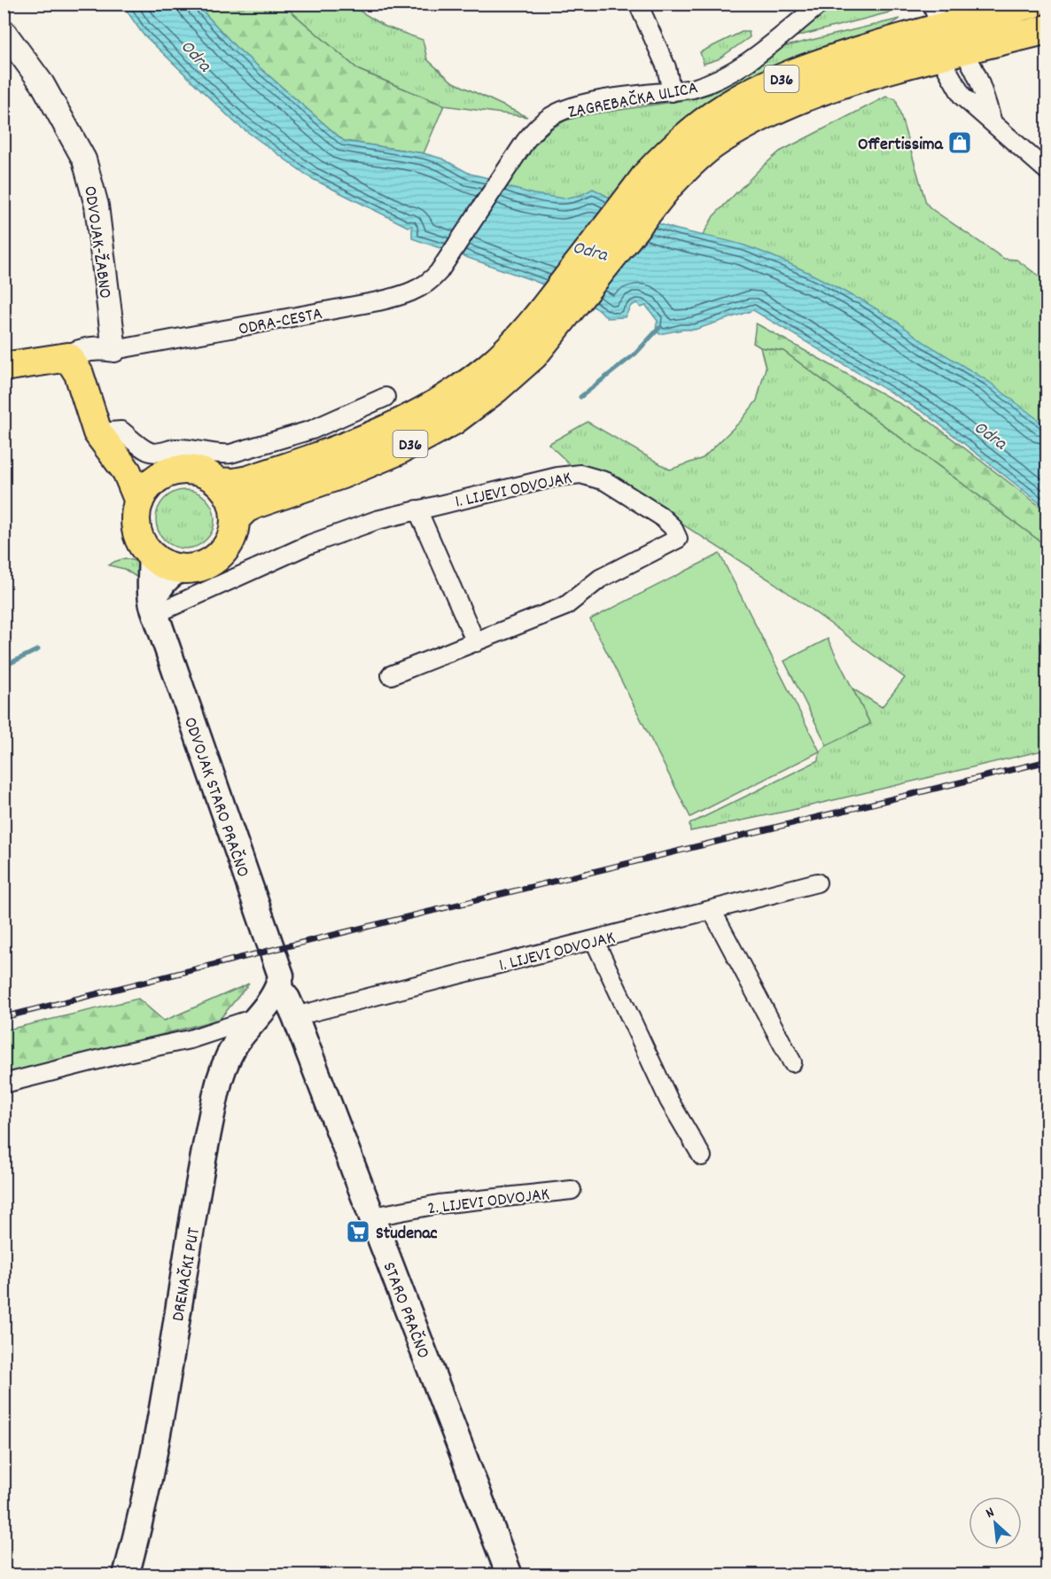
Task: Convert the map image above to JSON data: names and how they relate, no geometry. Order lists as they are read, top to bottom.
{
  "streets": {
    "main road": [
      "D36",
      "ZAGREBAČKA ULICA",
      "ODRA-CESTA",
      "ODVOJAK STARO PRAČNO",
      "DRENAČKI PUT",
      "STARO PRAČNO"
    ],
    "street": ["ODVOJAK-ŽABNO", "1. LIJEVI ODVOJAK", "2. LIJEVI ODVOJAK"]
  },
  "crossings": [
    ["D36", "ZAGREBAČKA ULICA"],
    ["D36", "ODRA-CESTA"],
    ["D36", "ODVOJAK STARO PRAČNO"],
    ["ZAGREBAČKA ULICA", "ODRA-CESTA"],
    ["ODVOJAK-ŽABNO", "ODRA-CESTA"],
    ["1. LIJEVI ODVOJAK", "ODVOJAK STARO PRAČNO"],
    ["1. LIJEVI ODVOJAK", "STARO PRAČNO"],
    ["ODVOJAK STARO PRAČNO", "DRENAČKI PUT"],
    ["ODVOJAK STARO PRAČNO", "STARO PRAČNO"],
    ["2. LIJEVI ODVOJAK", "STARO PRAČNO"],
    ["DRENAČKI PUT", "STARO PRAČNO"]
  ],
  "water": ["Odra"],
  "places": {
    "shop": ["Offertissima"],
    "supermarket": ["Studenac"]
  },
  "north": "top left"
}
